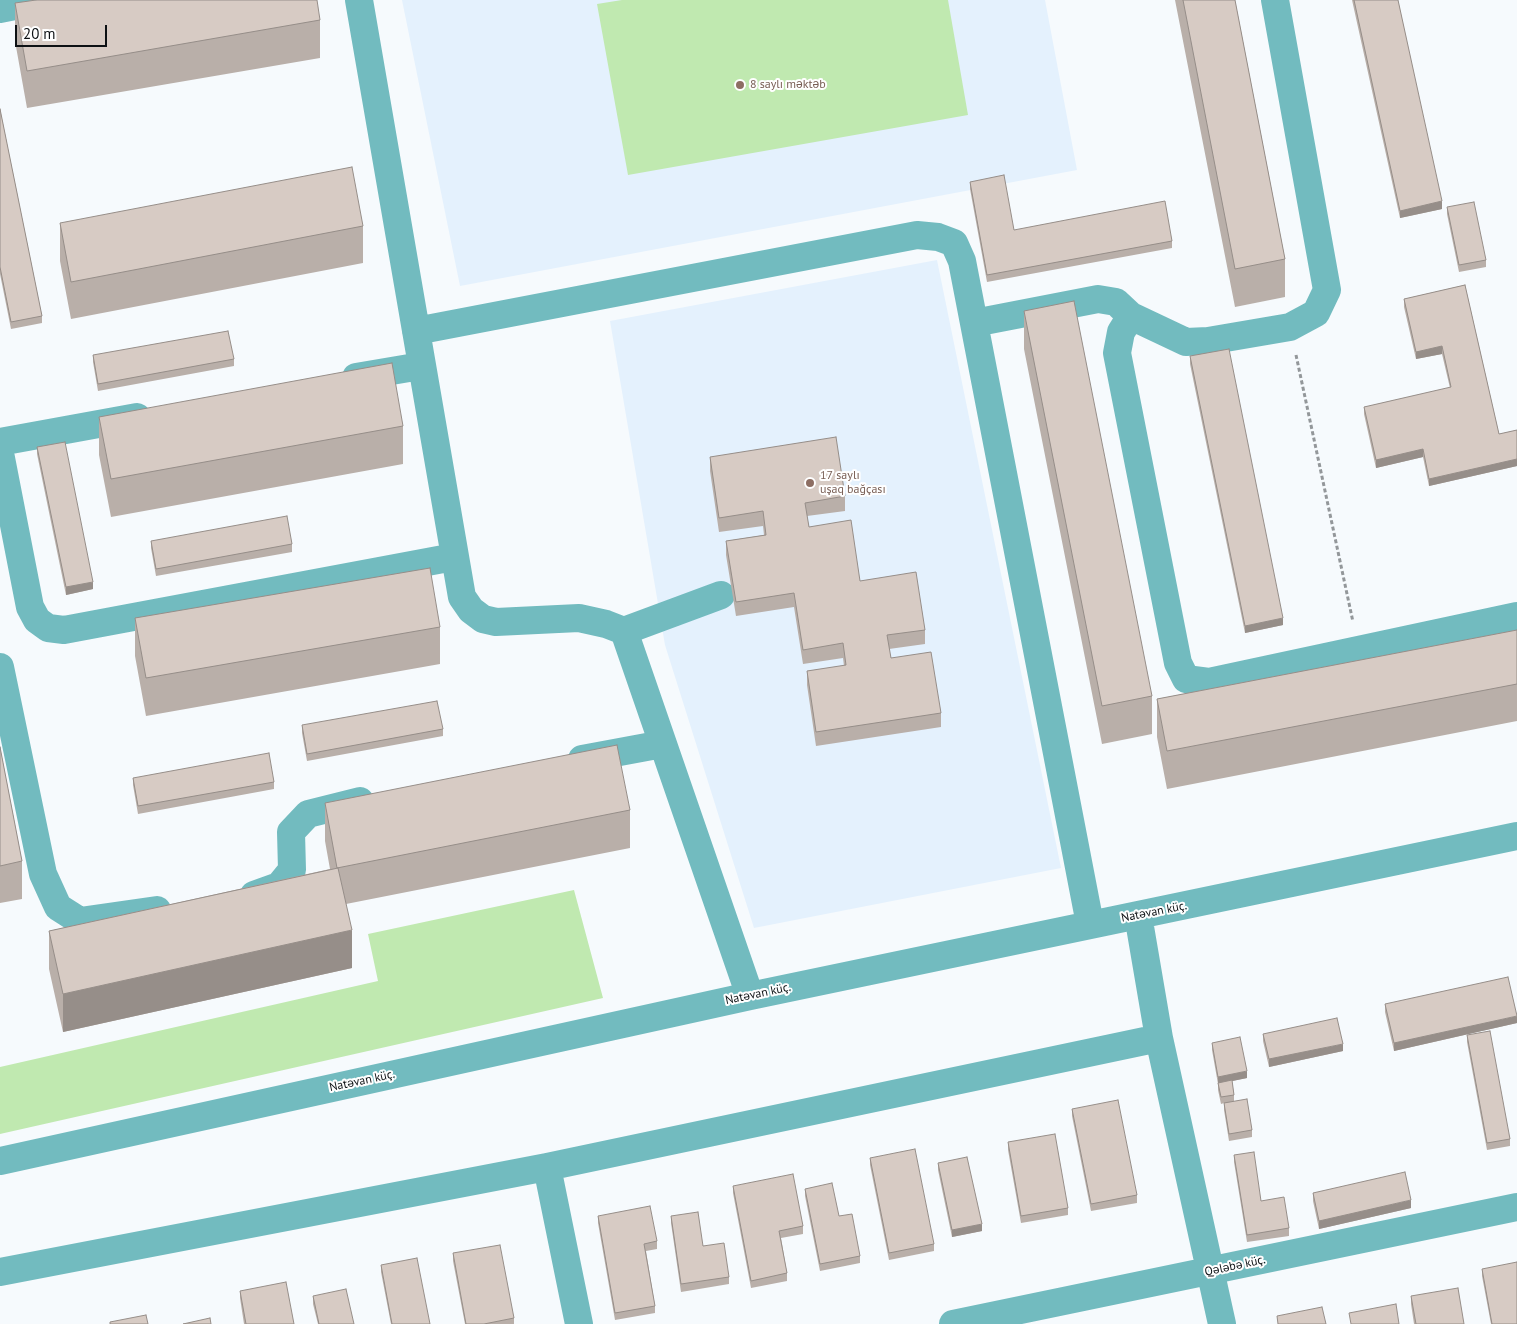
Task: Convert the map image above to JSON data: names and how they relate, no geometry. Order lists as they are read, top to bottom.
{
  "streets": {
    "street": ["Natəvan küç.", "Qələbə küç."]
  },
  "places": ["8 saylı məktəb", "17 saylı uşaq bağçası"],
  "scale_bar": "20 m"
}
